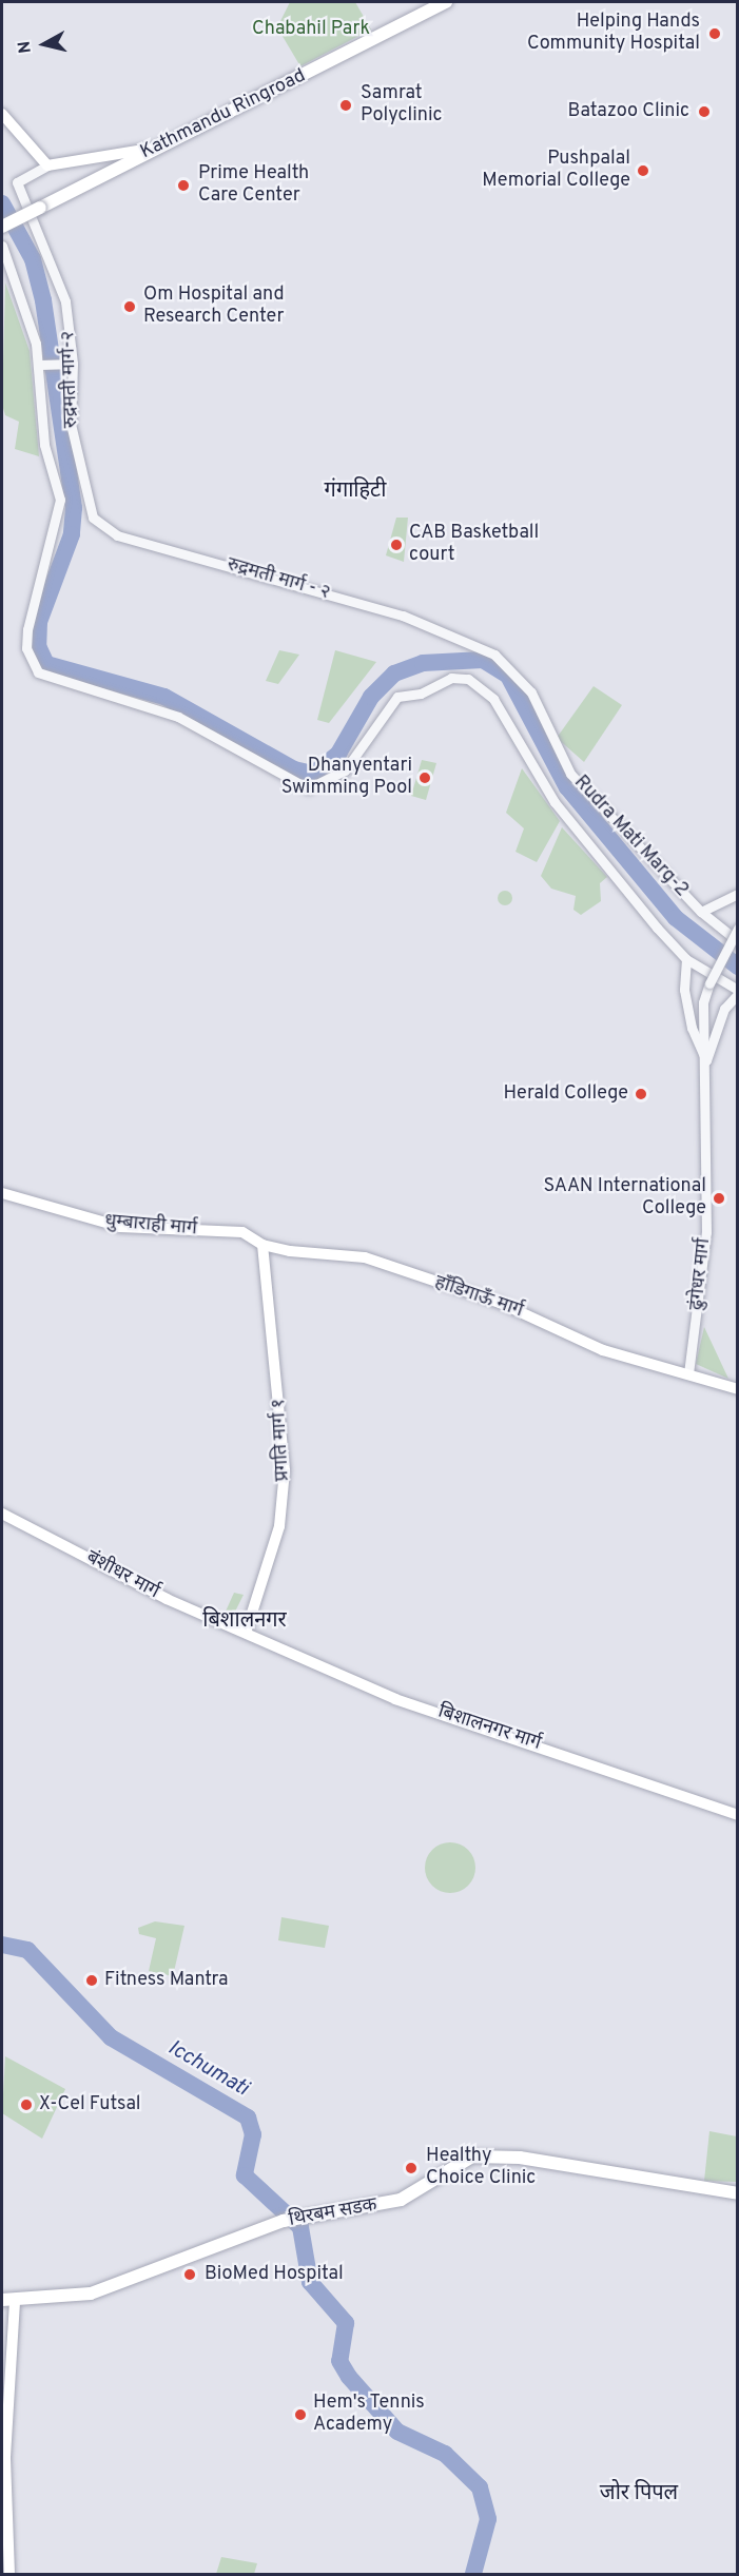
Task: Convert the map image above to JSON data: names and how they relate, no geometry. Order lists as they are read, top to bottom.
{
  "streets": {
    "main road": [
      "Kathmandu Ringroad",
      "धुम्बाराही मार्ग",
      "हाँडिगाऊँ मार्ग",
      "प्रगति मार्ग १",
      "बंशीधर मार्ग",
      "बिशालनगर मार्ग",
      "थिरबम सडक"
    ],
    "street": [
      "रुद्रमती मार्ग-२",
      "रुद्रमती मार्ग ‍- २",
      "Rudra Mati Marg-2",
      "ढुंगेधर मार्ग"
    ]
  },
  "crossings": [
    ["रुद्रमती मार्ग-२", "रुद्रमती मार्ग ‍- २"],
    ["रुद्रमती मार्ग ‍- २", "Rudra Mati Marg-2"],
    ["धुम्बाराही मार्ग", "हाँडिगाऊँ मार्ग"],
    ["धुम्बाराही मार्ग", "प्रगति मार्ग १"],
    ["ढुंगेधर मार्ग", "हाँडिगाऊँ मार्ग"],
    ["हाँडिगाऊँ मार्ग", "प्रगति मार्ग १"],
    ["प्रगति मार्ग १", "बंशीधर मार्ग"],
    ["प्रगति मार्ग १", "बिशालनगर मार्ग"],
    ["बंशीधर मार्ग", "बिशालनगर मार्ग"]
  ],
  "districts": ["गंगाहिटी", "बिशालनगर", "जोर पिपल"],
  "water": ["Icchumati"],
  "parks": ["Chabahil Park"],
  "places": [
    "Helping Hands Community Hospital",
    "Samrat Polyclinic",
    "Batazoo Clinic",
    "Pushpalal Memorial College",
    "Prime Health Care Center",
    "Om Hospital and Research Center",
    "CAB Basketball court",
    "Dhanyentari Swimming Pool",
    "Herald College",
    "SAAN International College",
    "Fitness Mantra",
    "X-Cel Futsal",
    "Healthy Choice Clinic",
    "BioMed Hospital",
    "Hem's Tennis Academy"
  ],
  "north": "left"
}
